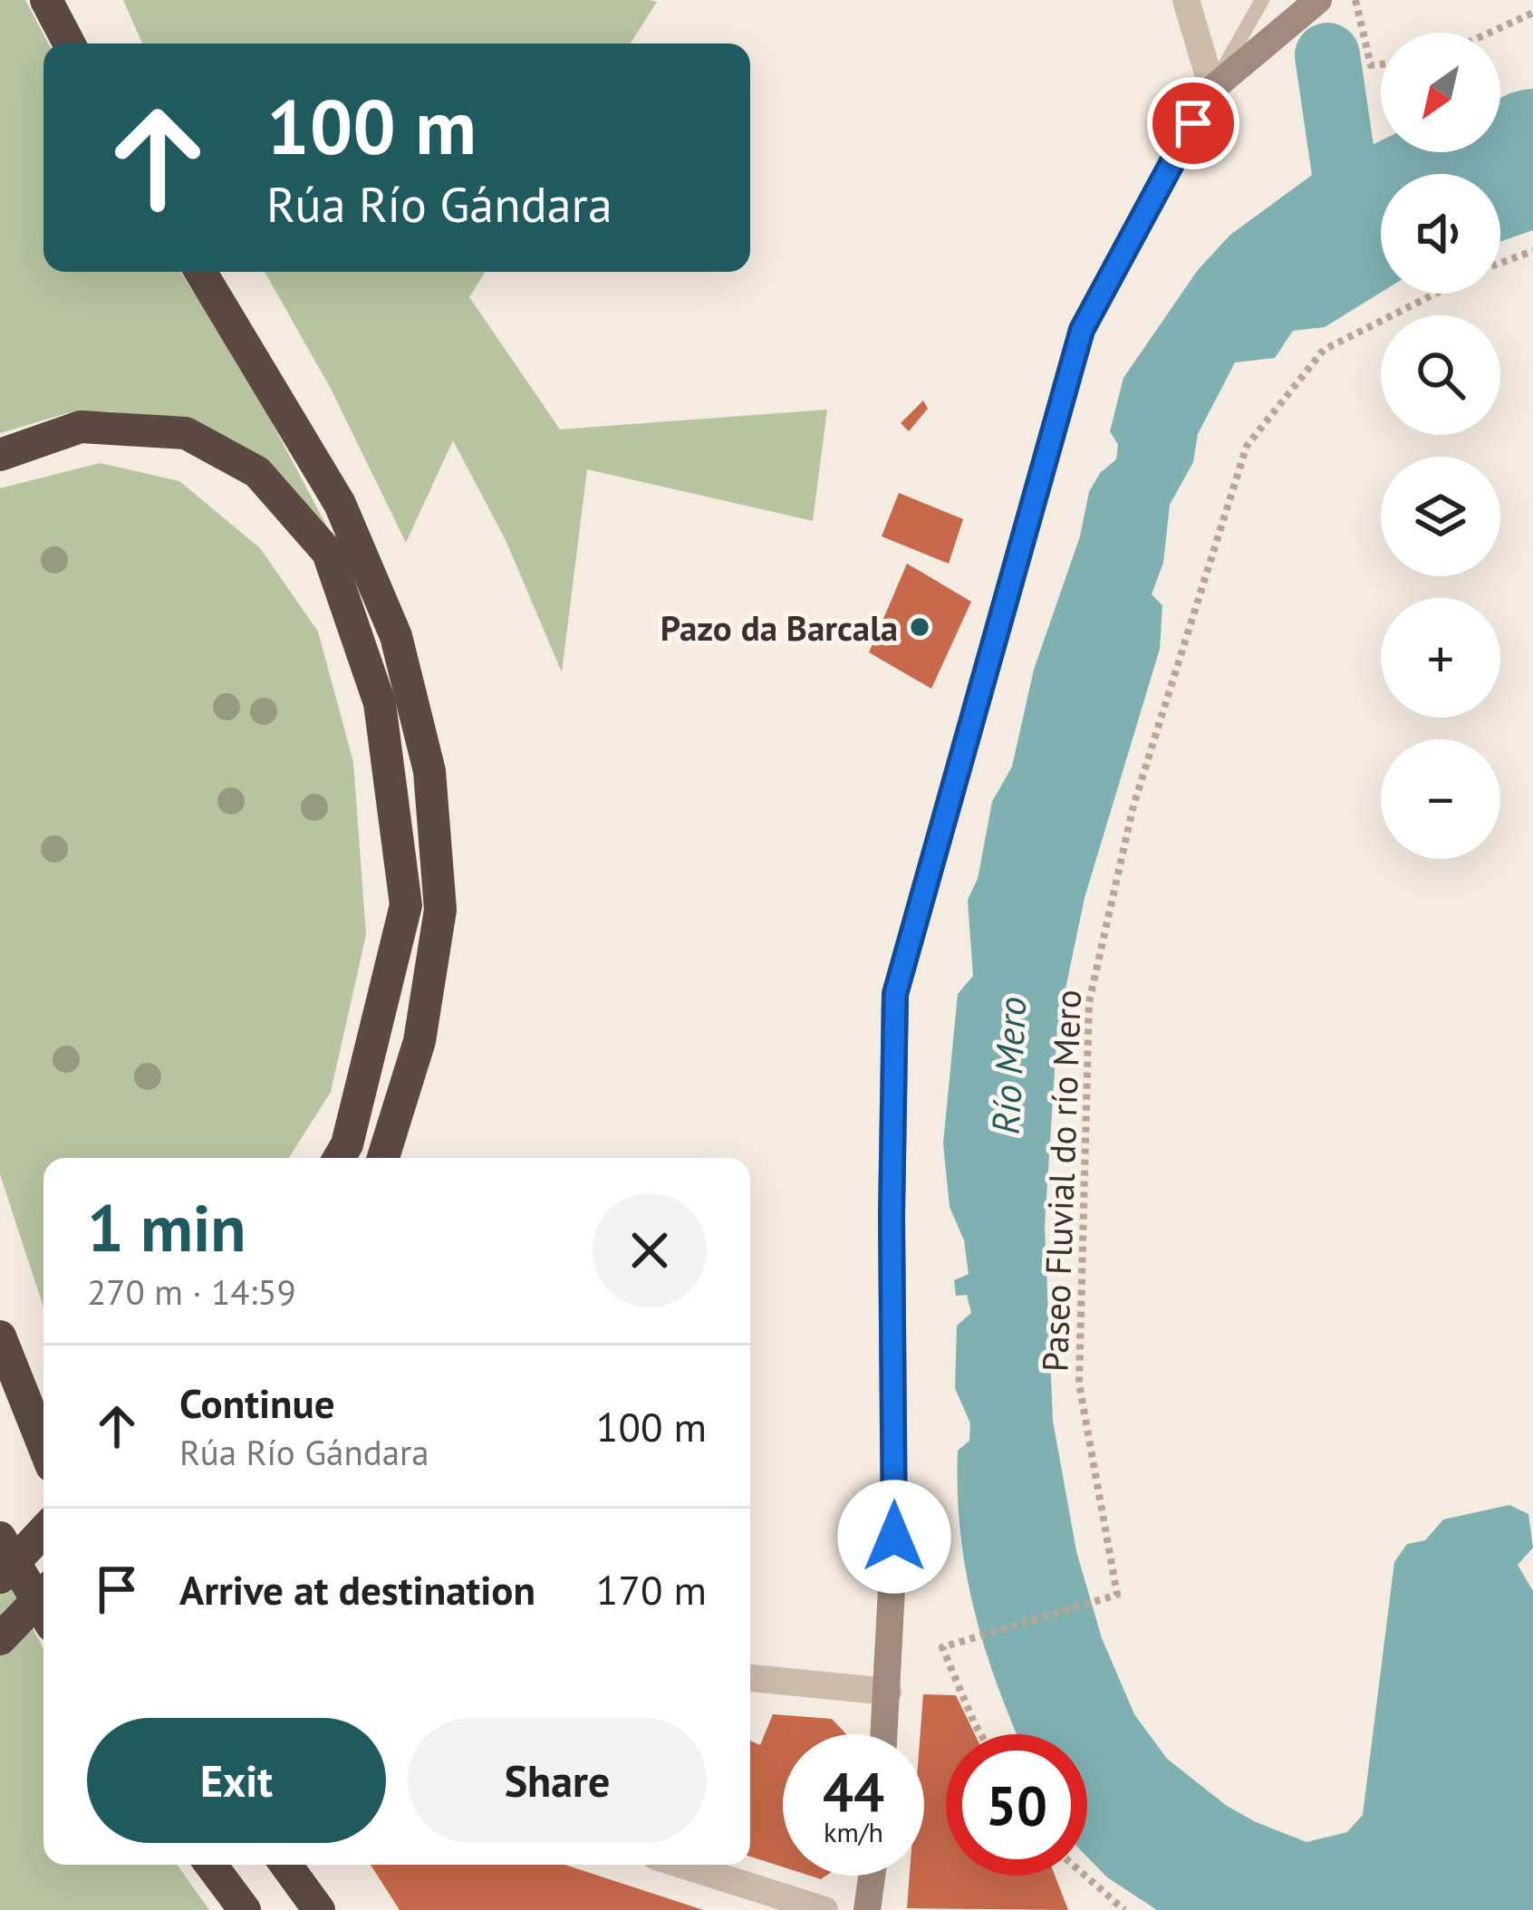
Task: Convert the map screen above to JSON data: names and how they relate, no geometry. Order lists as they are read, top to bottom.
{
  "streets": {
    "path": ["Paseo Fluvial do río Mero"]
  },
  "water": ["Río Mero"],
  "places": ["Pazo da Barcala"],
  "north": "bottom left",
  "page": {
    "map_buttons": ["+", "−"],
    "turn": ["100 m", "Rúa Río Gándara"],
    "heading": ["1 min", "270 m · 14:59"],
    "list": [
      {
        "name": "Continue",
        "note": "Rúa Río Gándara",
        "value": "100 m"
      },
      {
        "name": "Arrive at destination",
        "value": "170 m"
      }
    ],
    "buttons": ["Exit", "Share"],
    "speed": "44 km/h",
    "limit": "50"
  }
}
